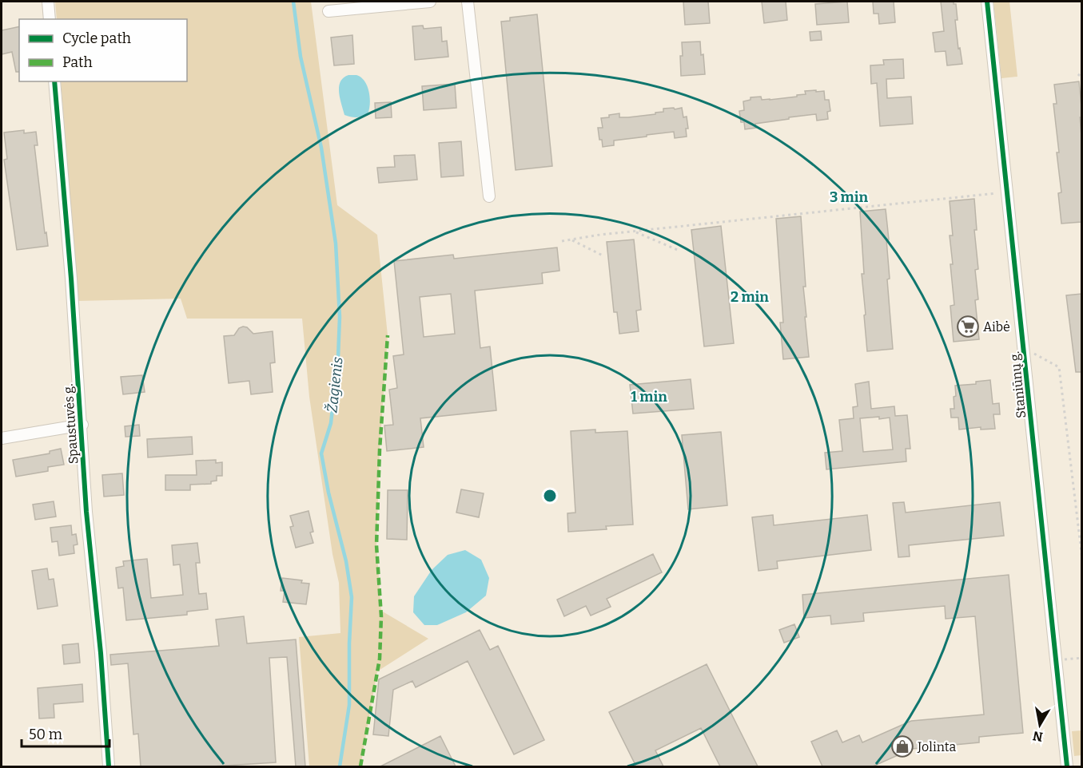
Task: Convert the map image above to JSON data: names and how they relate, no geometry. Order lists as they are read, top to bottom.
{
  "streets": {
    "street": ["Staniūnų g.", "Spaustuvės g."]
  },
  "water": ["Žagienis"],
  "places": {
    "supermarket": ["Aibė"],
    "shop": ["Jolinta"]
  },
  "legend": ["Cycle path", "Path"],
  "scale_bar": "50 m",
  "north": "bottom",
  "rings": ["3 min", "2 min", "1 min"]
}
